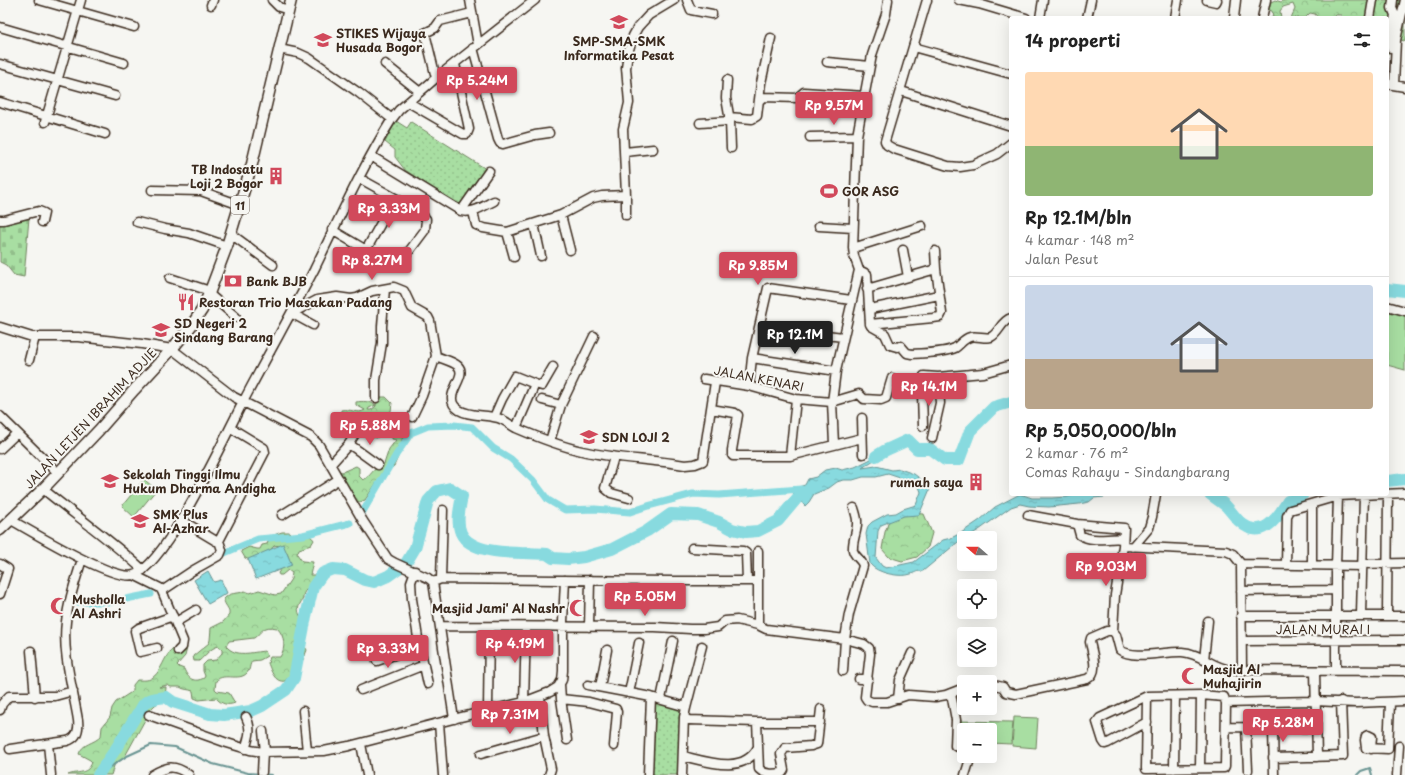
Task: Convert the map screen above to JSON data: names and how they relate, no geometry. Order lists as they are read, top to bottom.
{
  "streets": {
    "main road": ["11", "JALAN LETJEN IBRAHIM ADJIE"],
    "street": ["JALAN KENARI", "JALAN MURAI I"]
  },
  "places": {
    "school or university": [
      "SMP-SMA-SMK Informatika Pesat",
      "STIKES Wijaya Husada Bogor",
      "SD Negeri 2 Sindang Barang",
      "SDN LOJI 2",
      "Sekolah Tinggi Ilmu Hukum Dharma Andigha",
      "SMK Plus Al-Azhar"
    ],
    "building": ["TB Indosatu Loji 2 Bogor", "rumah saya"],
    "sports": ["GOR ASG"],
    "bank": ["Bank BJB"],
    "restaurant": ["Restoran Trio Masakan Padang"],
    "mosque": ["Musholla Al Ashri", "Masjid Jami' Al Nashr", "Masjid Al Muhajirin"]
  },
  "north": "left",
  "page": {
    "heading": "14 properti",
    "list": [
      {
        "name": "Rp 12.1M/bln",
        "note": "4 kamar · 148 m² · Jalan Pesut"
      },
      {
        "name": "Rp 5,050,000/bln",
        "note": "2 kamar · 76 m² · Comas Rahayu - Sindangbarang"
      }
    ],
    "price": [
      "Rp 5.24M",
      "Rp 9.57M",
      "Rp 3.33M",
      "Rp 8.27M",
      "Rp 9.85M",
      "Rp 12.1M",
      "Rp 14.1M",
      "Rp 5.88M",
      "Rp 9.03M",
      "Rp 5.05M",
      "Rp 4.19M",
      "Rp 3.33M",
      "Rp 7.31M",
      "Rp 5.28M"
    ],
    "map_buttons": ["+", "−"]
  }
}
